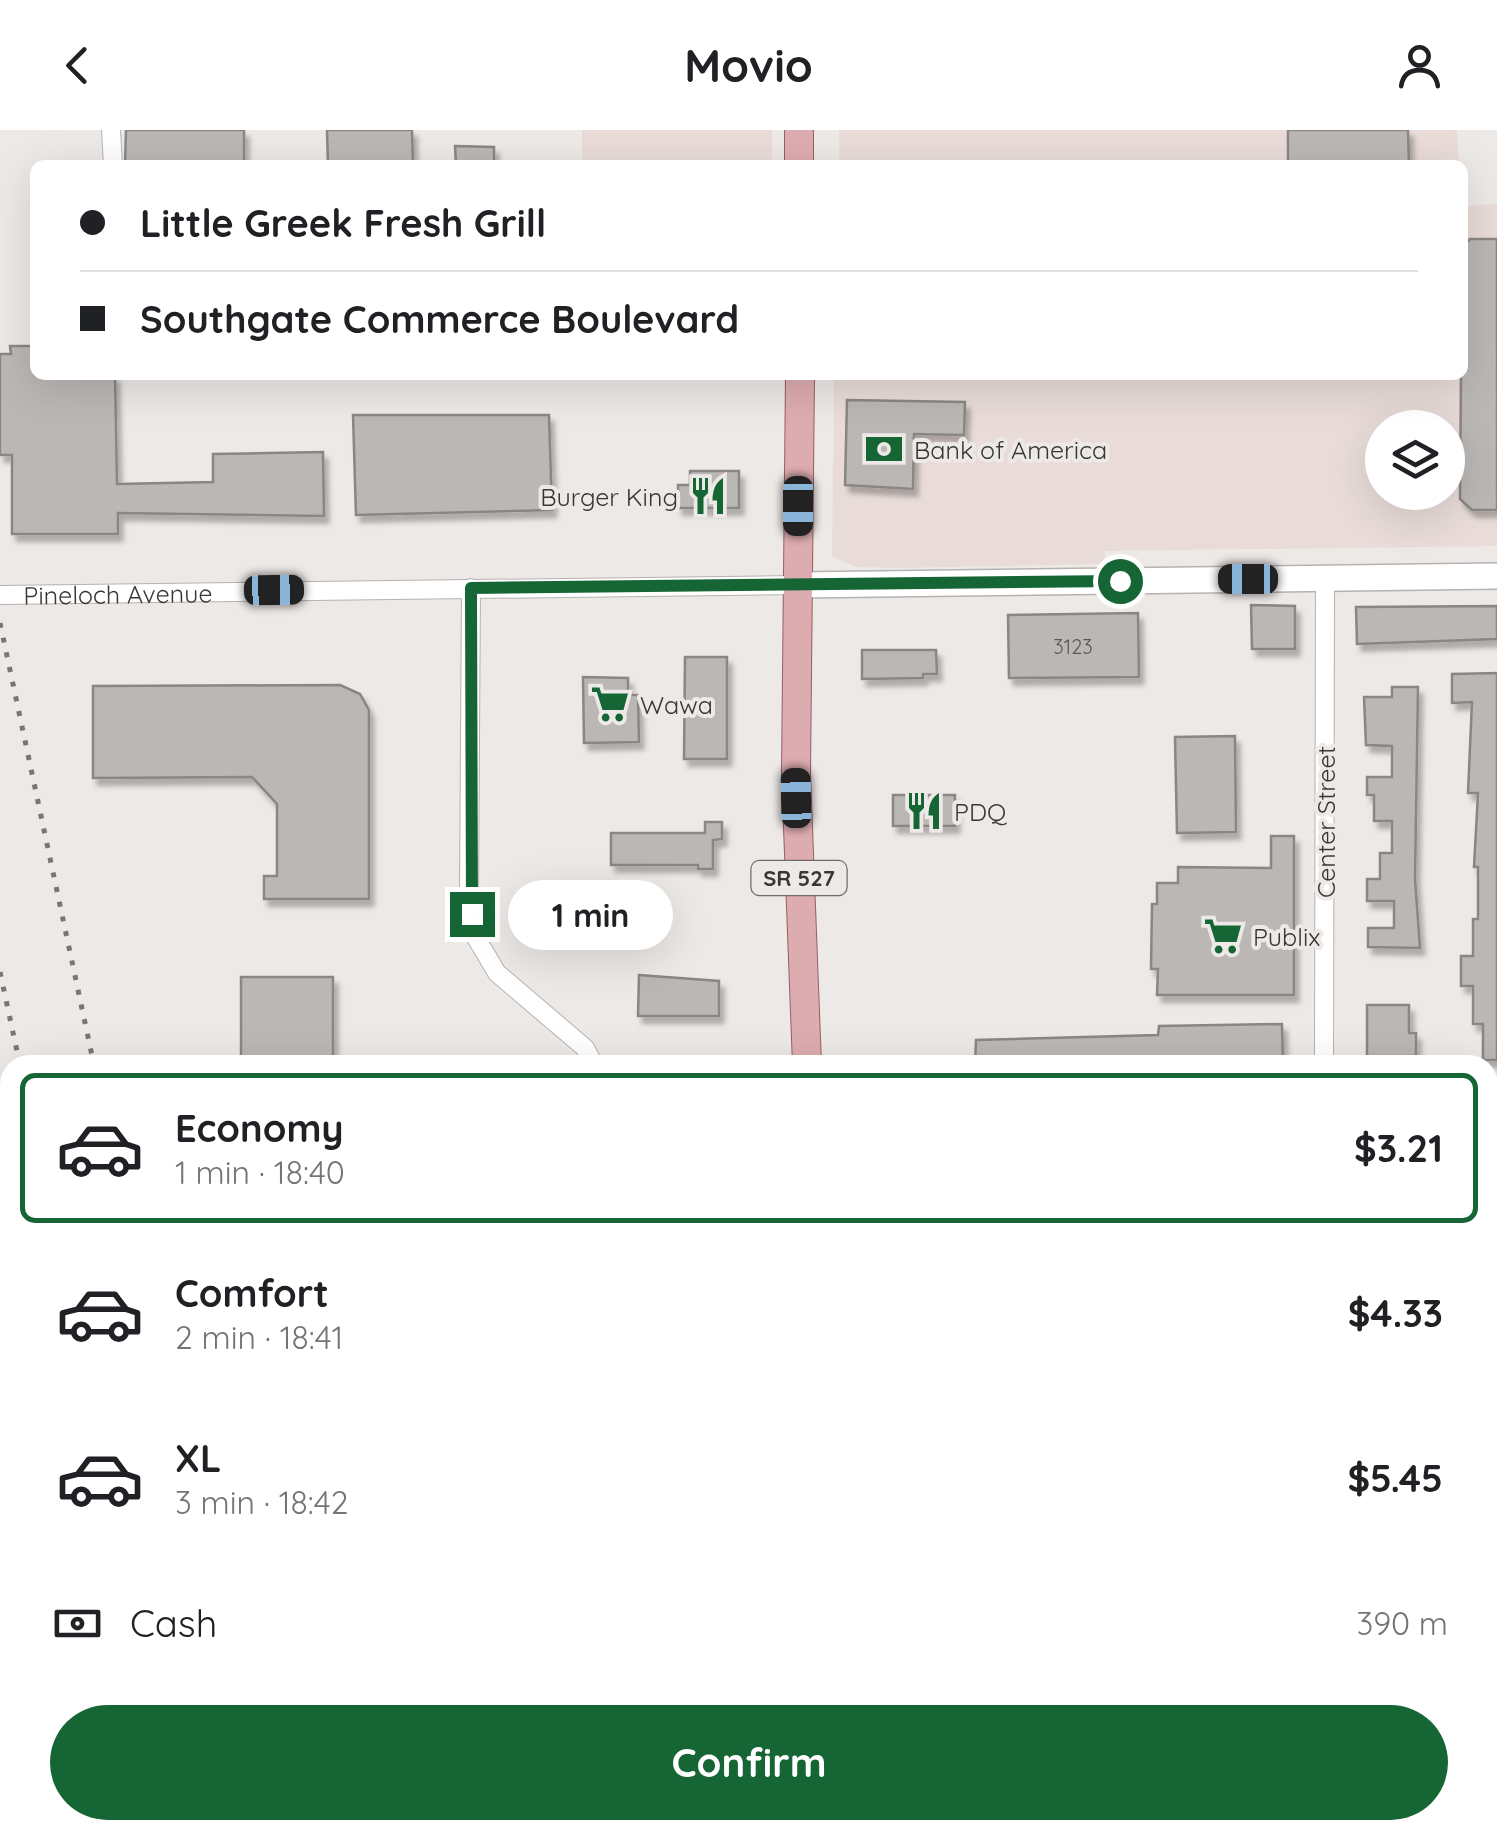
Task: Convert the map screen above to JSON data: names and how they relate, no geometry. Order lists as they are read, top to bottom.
{
  "streets": {
    "main road": ["SR 527"],
    "street": ["Pineloch Avenue", "Center Street"]
  },
  "crossings": [
    ["Pineloch Avenue", "Center Street"],
    ["Pineloch Avenue", "SR 527"]
  ],
  "places": {
    "bank": ["Bank of America"],
    "restaurant": ["Burger King", "PDQ"],
    "supermarket": ["Wawa", "Publix"]
  },
  "house_numbers": ["3123"],
  "page": {
    "header": "Movio",
    "banner": ["Little Greek Fresh Grill", "Southgate Commerce Boulevard"],
    "bubble": "1 min",
    "list": [
      {
        "name": "Economy",
        "note": "1 min · 18:40",
        "value": "$3.21"
      },
      {
        "name": "Comfort",
        "note": "2 min · 18:41",
        "value": "$4.33"
      },
      {
        "name": "XL",
        "note": "3 min · 18:42",
        "value": "$5.45"
      }
    ],
    "pay": ["Cash", "390 m"],
    "buttons": "Confirm"
  }
}
